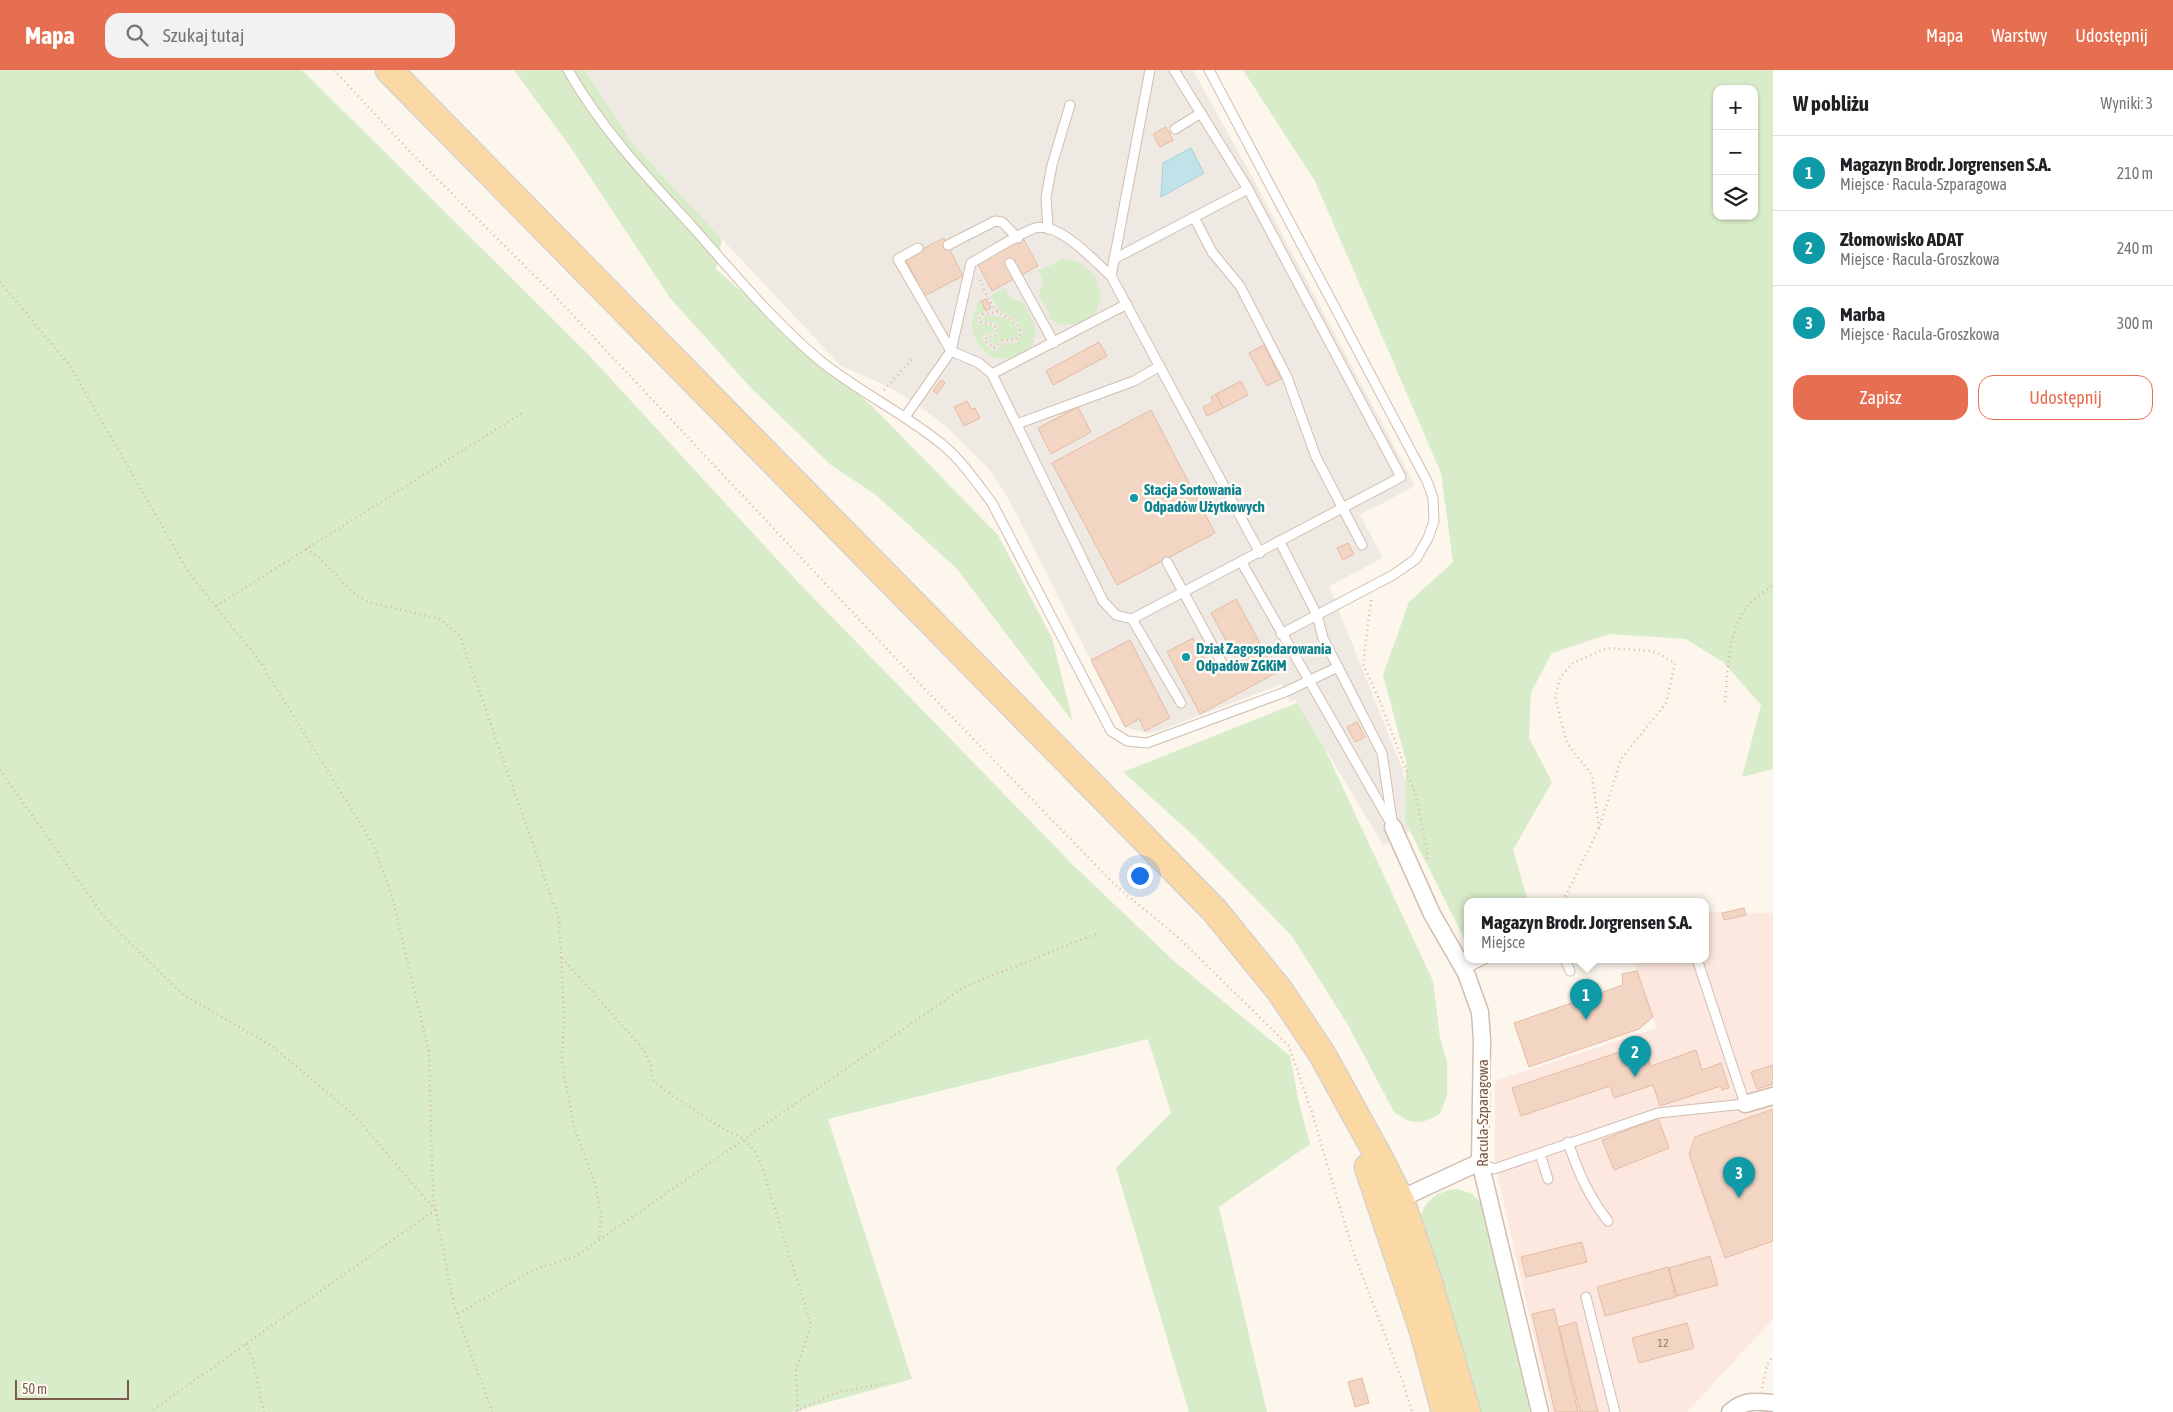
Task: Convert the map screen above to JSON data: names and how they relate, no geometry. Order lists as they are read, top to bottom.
{
  "streets": {
    "street": ["Racula-Szparagowa"]
  },
  "places": ["Stacja Sortowania Odpadów Użytkowych", "Dział Zagospodarowania Odpadów ZGKiM"],
  "house_numbers": ["12"],
  "scale_bar": "50 m",
  "page": {
    "header": "Mapa",
    "search": "Szukaj tutaj",
    "nav": ["Mapa", "Warstwy", "Udostępnij"],
    "heading": ["W pobliżu", "Wyniki: 3"],
    "map_buttons": ["+", "−"],
    "list": [
      {
        "mark": "1",
        "name": "Magazyn Brodr. Jorgrensen S.A.",
        "note": "Miejsce · Racula-Szparagowa",
        "value": "210 m"
      },
      {
        "mark": "2",
        "name": "Złomowisko ADAT",
        "note": "Miejsce · Racula-Groszkowa",
        "value": "240 m"
      },
      {
        "mark": "3",
        "name": "Marba",
        "note": "Miejsce · Racula-Groszkowa",
        "value": "300 m"
      }
    ],
    "buttons": ["Zapisz", "Udostępnij"],
    "popup": ["Magazyn Brodr. Jorgrensen S.A.", "Miejsce"],
    "pins": ["1", "2", "3"],
    "scale": "50 m"
  }
}
